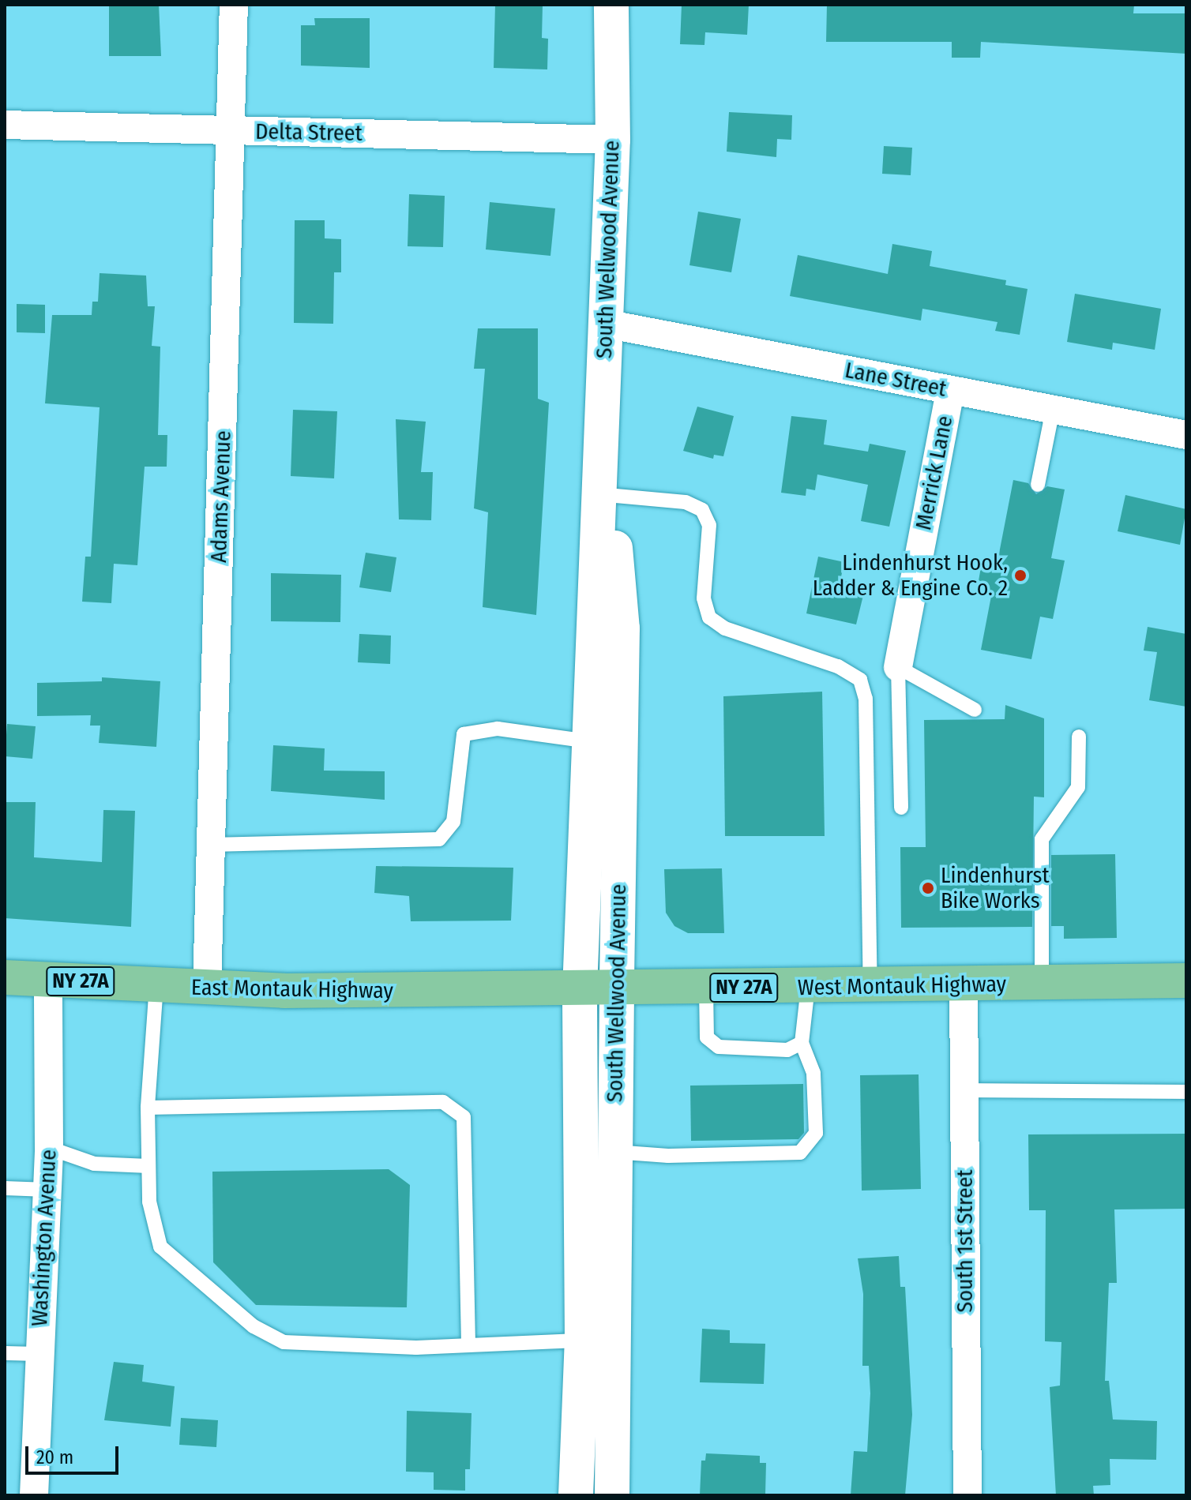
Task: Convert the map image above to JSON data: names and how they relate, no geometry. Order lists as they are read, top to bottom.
{
  "streets": {
    "main road": ["NY 27A", "West Montauk Highway", "East Montauk Highway"],
    "street": [
      "Delta Street",
      "South Wellwood Avenue",
      "Lane Street",
      "Merrick Lane",
      "Adams Avenue",
      "Washington Avenue",
      "South 1st Street"
    ]
  },
  "crossings": [
    ["Delta Street", "South Wellwood Avenue"],
    ["Delta Street", "Adams Avenue"],
    ["South Wellwood Avenue", "Lane Street"],
    ["South Wellwood Avenue", "West Montauk Highway"],
    ["South Wellwood Avenue", "East Montauk Highway"],
    ["Lane Street", "Merrick Lane"],
    ["Adams Avenue", "East Montauk Highway"],
    ["West Montauk Highway", "East Montauk Highway"],
    ["West Montauk Highway", "South 1st Street"],
    ["East Montauk Highway", "Washington Avenue"]
  ],
  "places": ["Lindenhurst Hook, Ladder & Engine Co. 2", "Lindenhurst Bike Works"],
  "scale_bar": "20 m"
}
